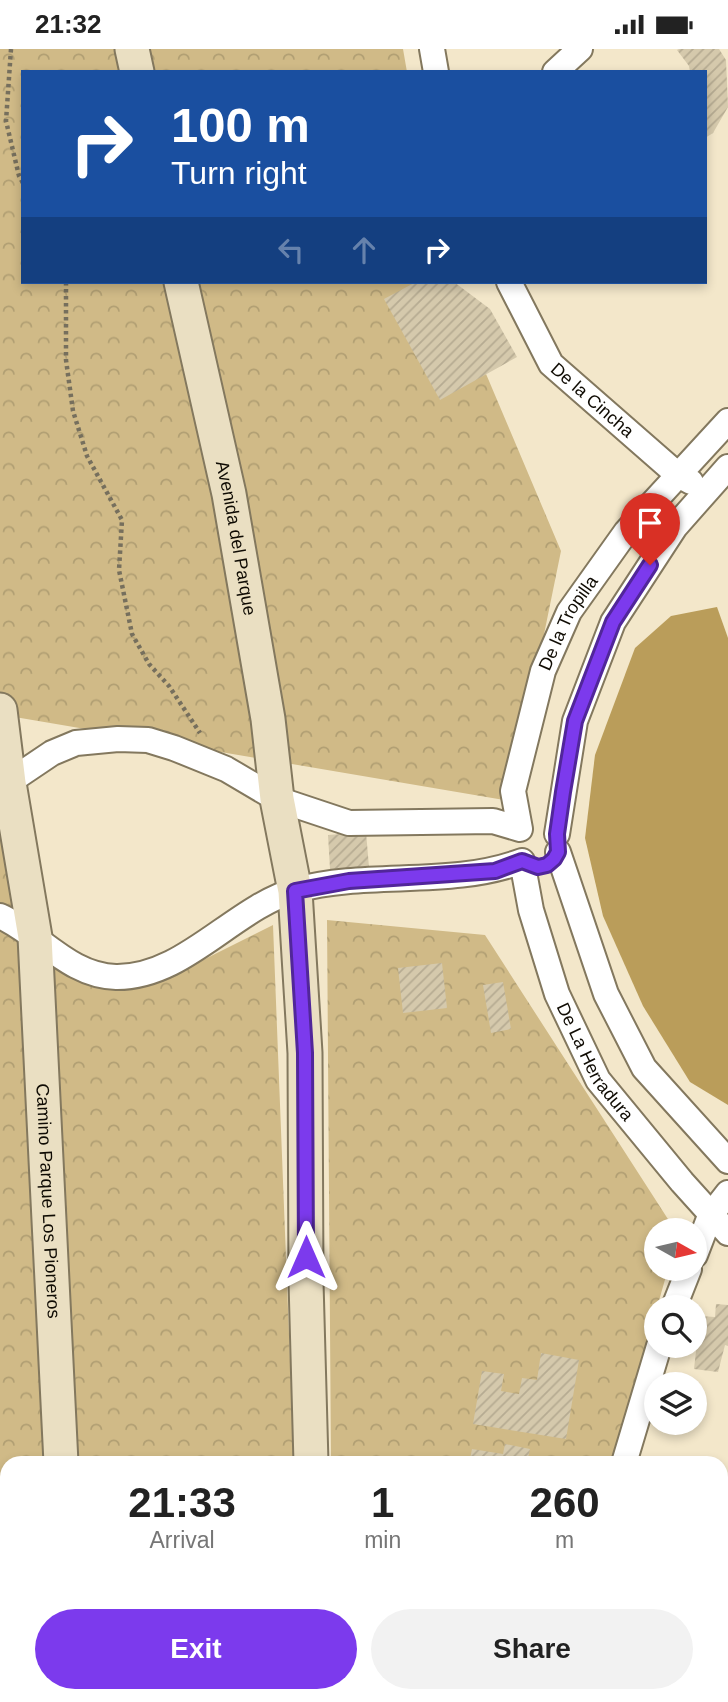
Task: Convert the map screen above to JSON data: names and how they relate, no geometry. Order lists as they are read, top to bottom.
{
  "streets": {
    "main road": ["Avenida del Parque", "Camino Parque Los Pioneros"],
    "street": ["De la Cincha", "De la Tropilla", "De La Herradura"]
  },
  "crossings": [
    ["De la Cincha", "De la Tropilla"],
    ["De la Tropilla", "De La Herradura"]
  ],
  "north": "right",
  "page": {
    "status": "21:32",
    "turn": ["100 m", "Turn right"],
    "eta": [
      "21:33",
      "Arrival",
      "1",
      "min",
      "260",
      "m"
    ],
    "buttons": ["Exit", "Share"]
  }
}
